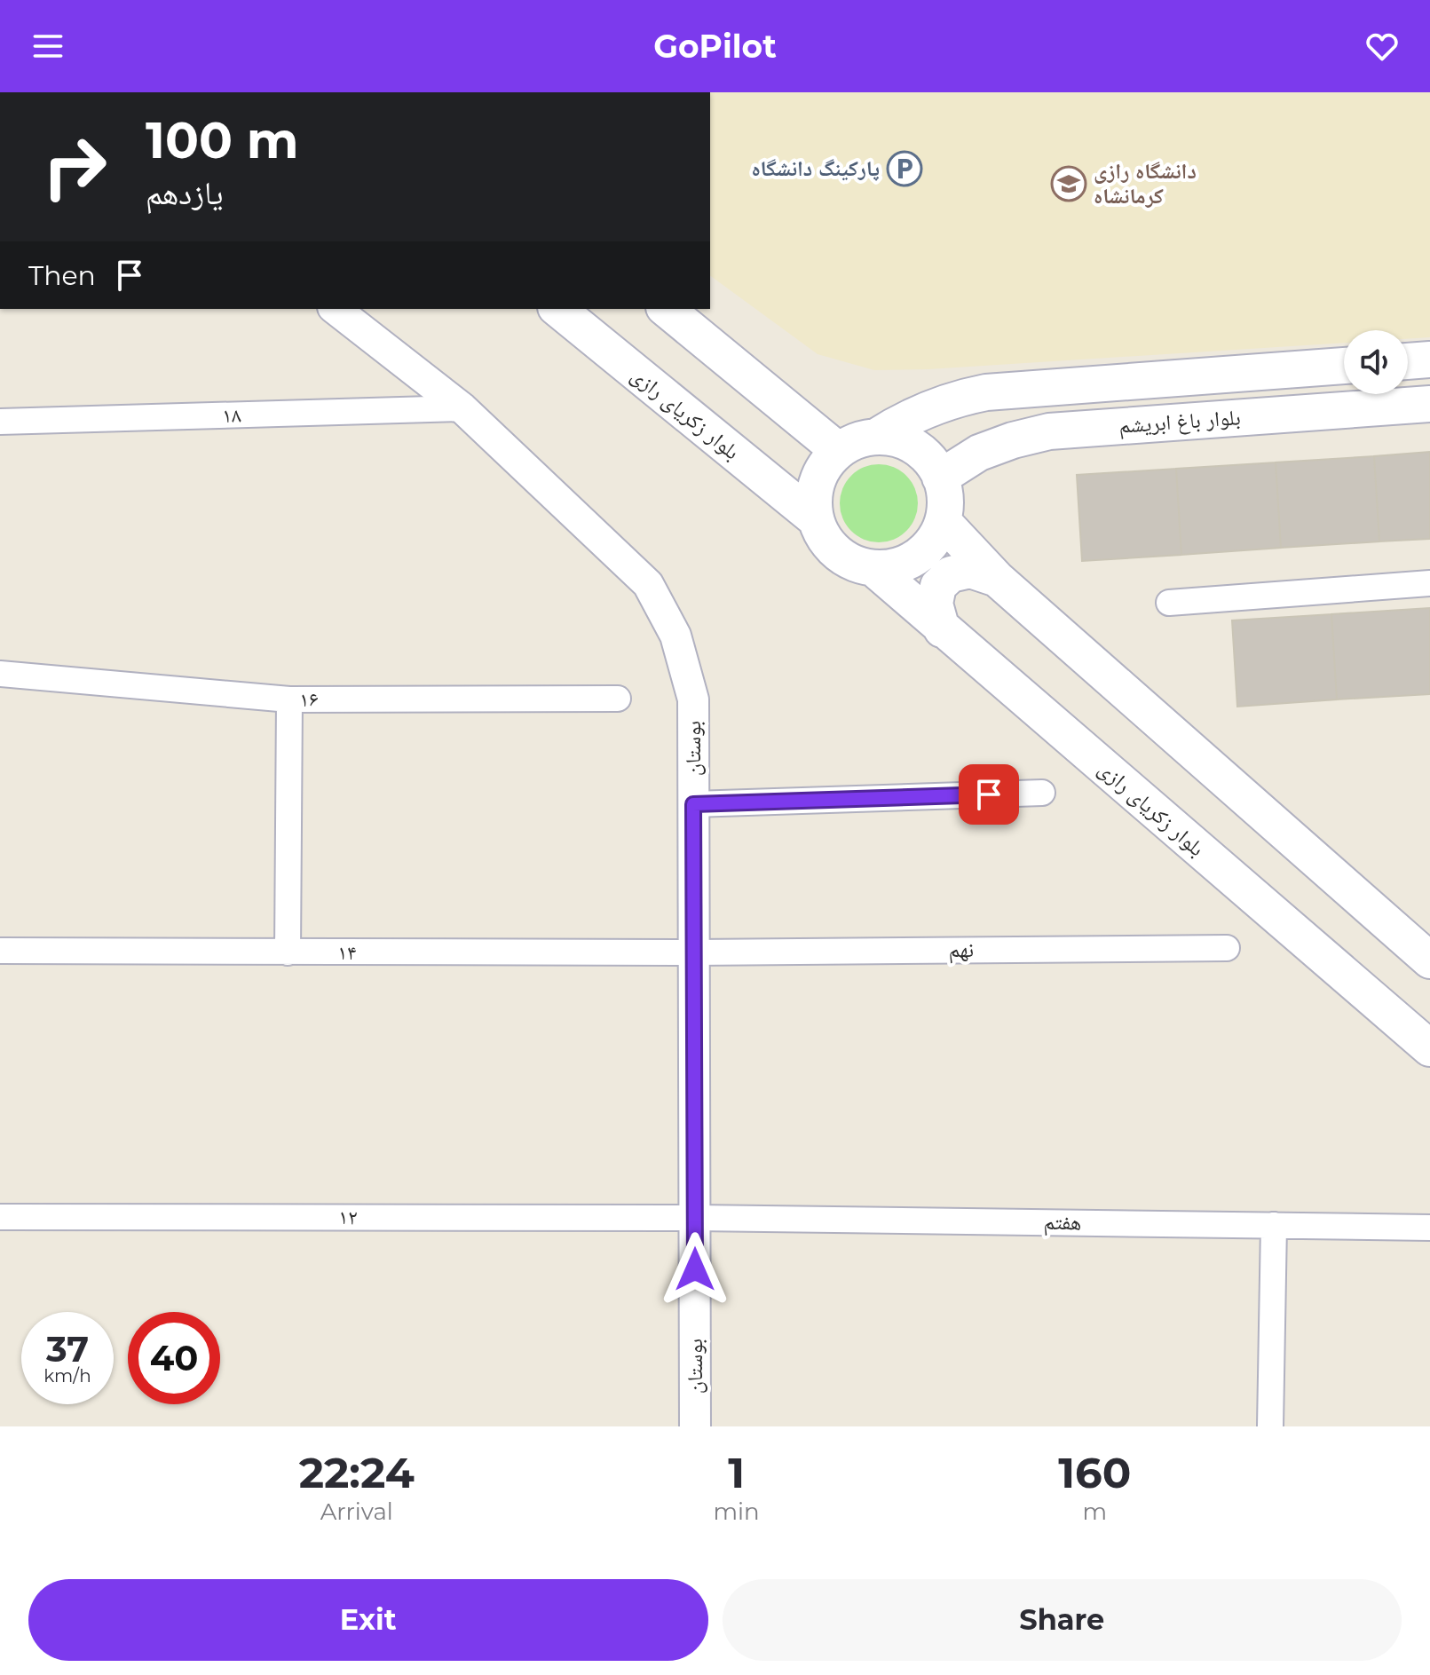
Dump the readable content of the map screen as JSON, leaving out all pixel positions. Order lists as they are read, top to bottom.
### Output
{
  "streets": {
    "main road": ["بلوار زکریای رازی", "بلوار باغ ابریشم"],
    "street": [
      "۱۸",
      "۱۶",
      "بوستان",
      "نهم",
      "۱۴",
      "۱۲",
      "هفتم"
    ]
  },
  "crossings": [
    ["بلوار زکریای رازی", "بلوار باغ ابریشم"],
    ["۱۸", "بوستان"],
    ["بوستان", "نهم"],
    ["بوستان", "۱۴"],
    ["بوستان", "۱۲"],
    ["بوستان", "هفتم"],
    ["نهم", "۱۴"],
    ["۱۲", "هفتم"]
  ],
  "places": {
    "parking": ["پارکینگ دانشگاه"],
    "school or university": ["دانشگاه رازی کرمانشاه"]
  },
  "page": {
    "header": "GoPilot",
    "turn": ["100 m", "یازدهم"],
    "then": "Then",
    "speed": "37 km/h",
    "limit": "40",
    "eta": [
      "22:24",
      "Arrival",
      "1",
      "min",
      "160",
      "m"
    ],
    "buttons": ["Exit", "Share"]
  }
}
